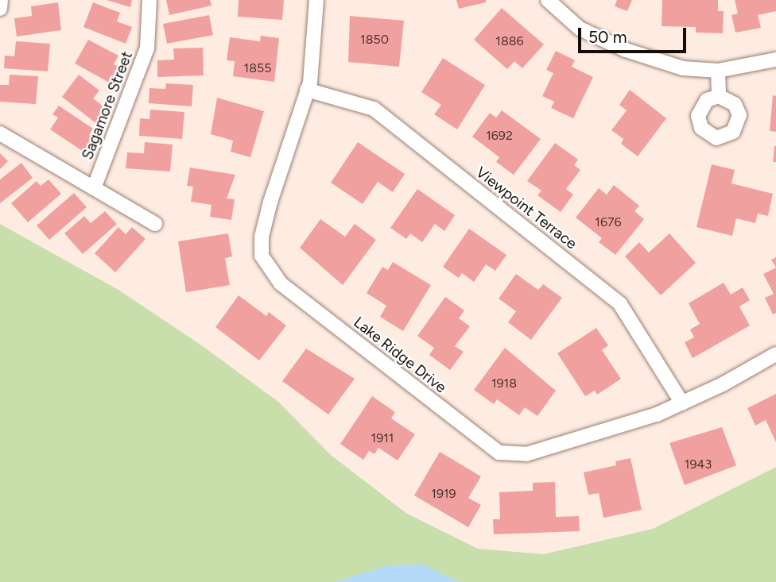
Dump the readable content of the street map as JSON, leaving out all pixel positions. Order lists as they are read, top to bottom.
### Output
{
  "streets": {
    "street": ["Sagamore Street", "Viewpoint Terrace", "Lake Ridge Drive"]
  },
  "crossings": [
    ["Viewpoint Terrace", "Lake Ridge Drive"]
  ],
  "house_numbers": [
    "1850",
    "1886",
    "1855",
    "1692",
    "1676",
    "1918",
    "1911",
    "1943",
    "1919"
  ],
  "scale_bar": "50 m"
}
